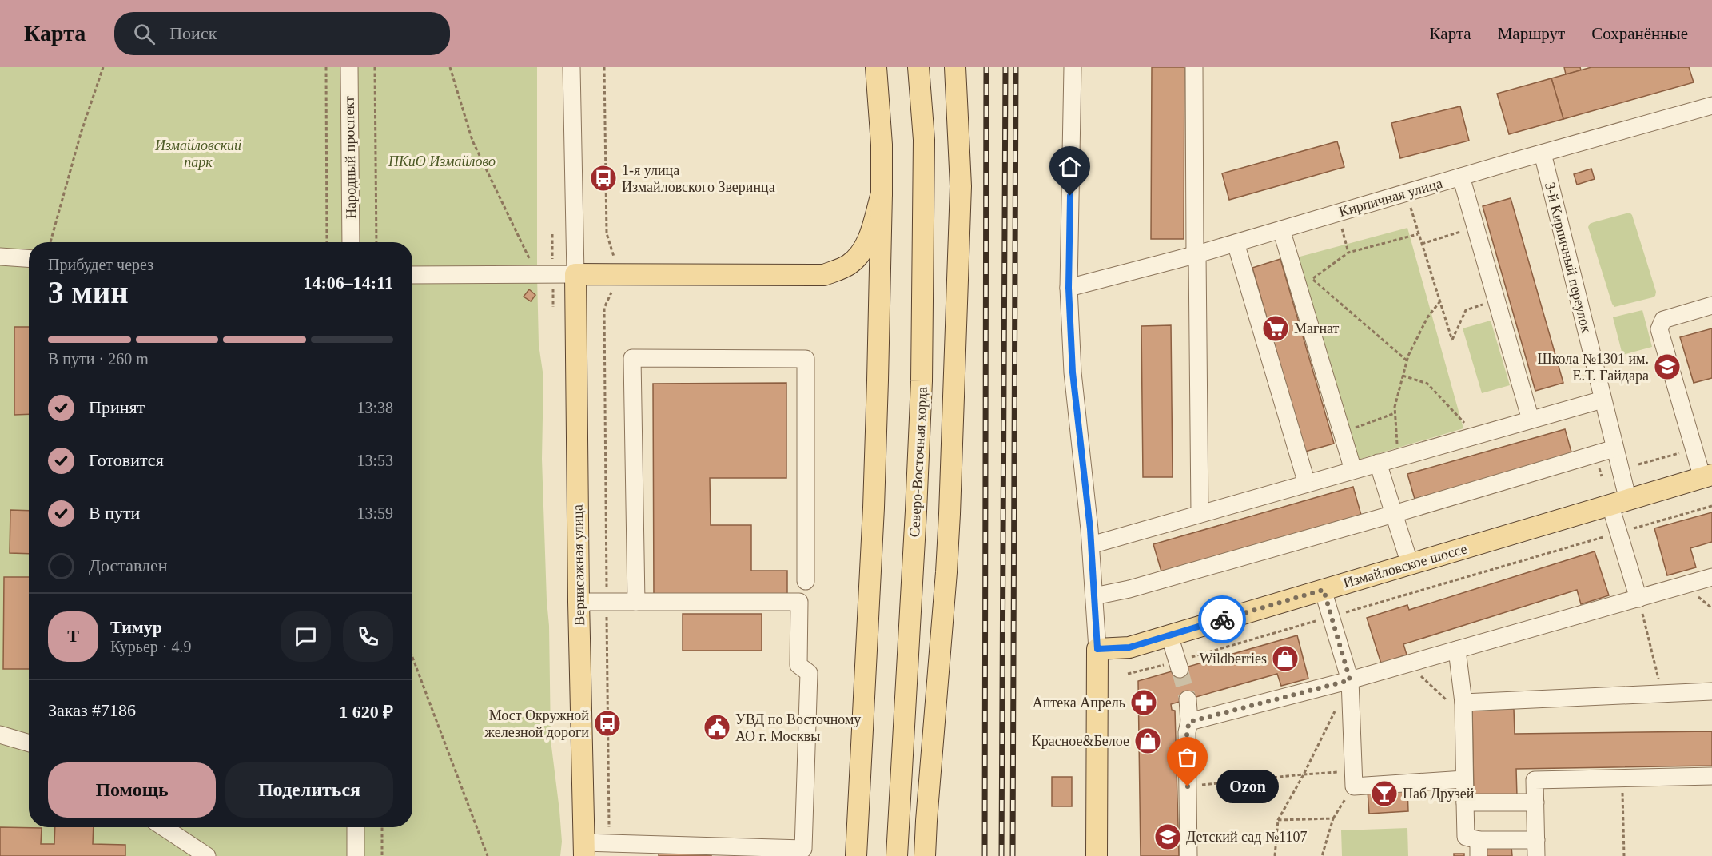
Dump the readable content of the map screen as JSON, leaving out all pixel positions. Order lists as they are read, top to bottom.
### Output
{
  "streets": {
    "main road": ["Северо-Восточная хорда", "Вернисажная улица", "Измайловское шоссе"],
    "street": ["Народный проспект", "Кирпичная улица", "3-й Кирпичный переулок"]
  },
  "crossings": [
    ["Кирпичная улица", "3-й Кирпичный переулок"],
    ["3-й Кирпичный переулок", "Измайловское шоссе"]
  ],
  "parks": ["Измайловский парк", "ПКиО Измайлово"],
  "places": {
    "bus stop": ["1-я улица Измайловского Зверинца", "Мост Окружной железной дороги"],
    "supermarket": ["Магнат"],
    "school or university": ["Школа №1301 им. Е.Т. Гайдара", "Детский сад №1107"],
    "shop": ["Wildberries", "Красное&Белое"],
    "pharmacy": ["Аптека Апрель"],
    "public building": ["УВД по Восточному АО г. Москвы"],
    "other": ["Ozon"],
    "bar": ["Паб Друзей"]
  },
  "page": {
    "header": "Карта",
    "search": "Поиск",
    "nav": ["Карта", "Маршрут", "Сохранённые"],
    "heading": ["3 мин", "Прибудет через", "14:06–14:11"],
    "panel": [
      "Тимур",
      "Курьер · 4.9",
      "Заказ #7186",
      "1 620 ₽"
    ],
    "bar": "В пути · 260 m",
    "list": [
      ["Принят", "13:38"],
      ["Готовится", "13:53"],
      ["В пути", "13:59"],
      "Доставлен"
    ],
    "round": "Т",
    "buttons": ["Помощь", "Поделиться"],
    "bubble": "Ozon"
  }
}
